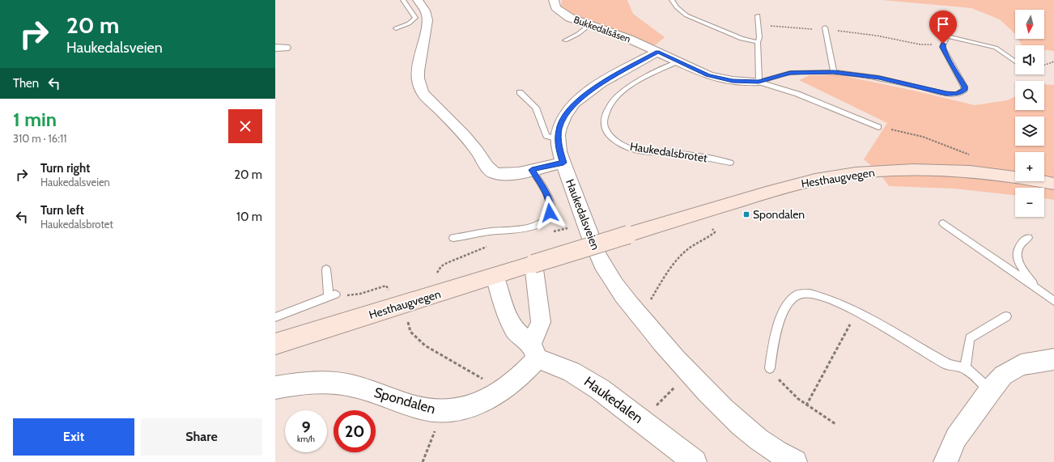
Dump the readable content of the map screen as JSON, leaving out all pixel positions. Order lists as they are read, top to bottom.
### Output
{
  "streets": {
    "main road": ["Hesthaugvegen"],
    "street": [
      "Bukkedalsåsen",
      "Haukedalsveien",
      "Haukedalen",
      "Spondalen"
    ],
    "lane": ["Haukedalsbrotet"]
  },
  "crossings": [
    ["Hesthaugvegen", "Haukedalen"],
    ["Haukedalen", "Spondalen"]
  ],
  "places": {
    "transit": ["Spondalen"]
  },
  "north": "bottom",
  "page": {
    "turn": ["20 m", "Haukedalsveien"],
    "map_buttons": ["+", "−"],
    "then": "Then",
    "heading": ["1 min", "310 m · 16:11"],
    "list": [
      {
        "name": "Turn right",
        "note": "Haukedalsveien",
        "value": "20 m"
      },
      {
        "name": "Turn left",
        "note": "Haukedalsbrotet",
        "value": "10 m"
      }
    ],
    "speed": "9 km/h",
    "limit": "20",
    "buttons": ["Exit", "Share"]
  }
}
